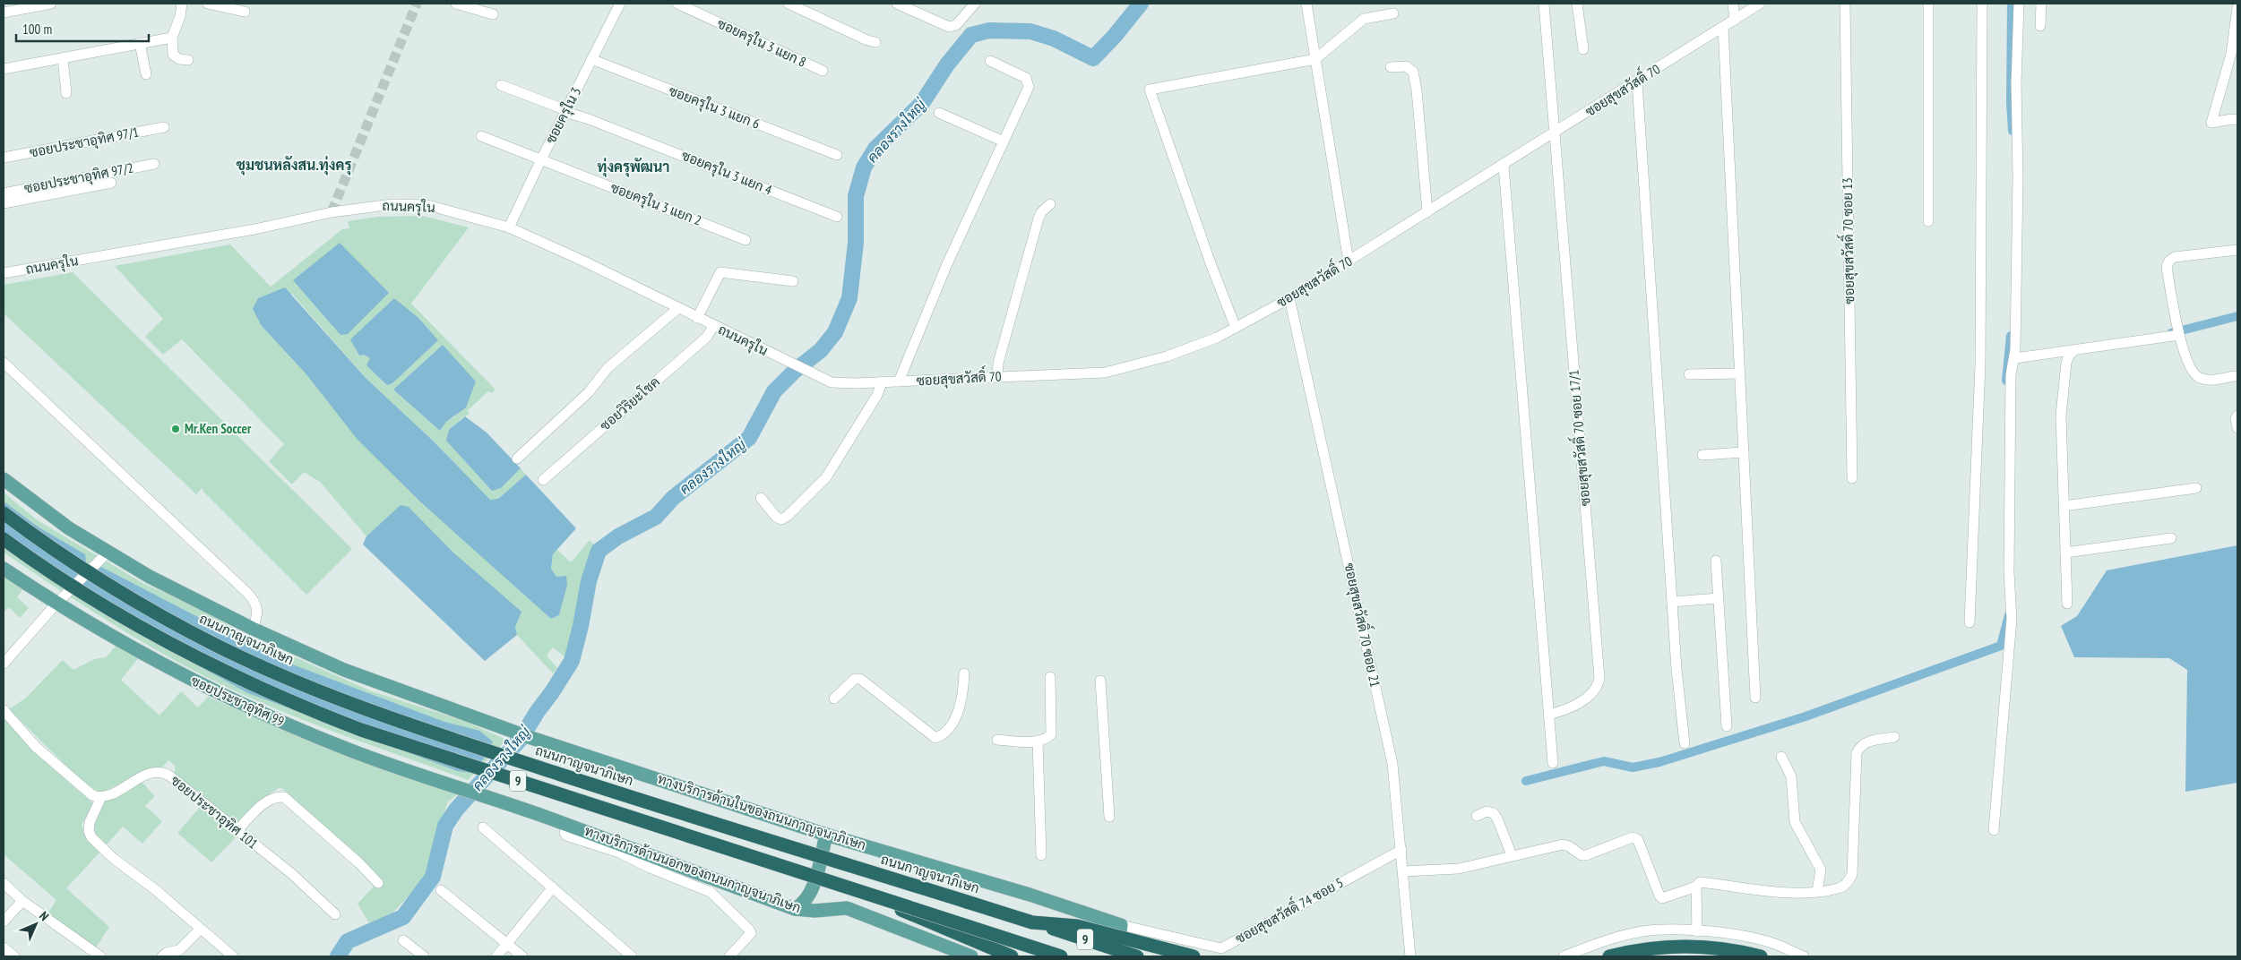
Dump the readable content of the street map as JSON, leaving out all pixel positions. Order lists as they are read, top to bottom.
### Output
{
  "streets": {
    "highway": ["ถนนกาญจนาภิเษก", "9"],
    "main road": ["ซอยประชาอุทิศ 99", "ทางบริการด้านในของถนนกาญจนาภิเษก", "ทางบริการด้านนอกของถนนกาญจนาภิเษก"],
    "street": [
      "ซอยครุใน 3 แยก 8",
      "ซอยสุขสวัสดิ์ 70",
      "ซอยครุใน 3 แยก 6",
      "ซอยครุใน 3",
      "ซอยประชาอุทิศ 97/1",
      "ซอยครุใน 3 แยก 4",
      "ซอยประชาอุทิศ 97/2",
      "ซอยครุใน 3 แยก 2",
      "ถนนครุใน",
      "ซอยสุขสวัสดิ์ 70 ซอย 13",
      "ซอยวิริยะโชค",
      "ซอยสุขสวัสดิ์ 70 ซอย 17/1",
      "ซอยสุขสวัสดิ์ 70 ซอย 21",
      "ซอยประชาอุทิศ 101",
      "ซอยสุขสวัสดิ์ 74 ซอย 5"
    ]
  },
  "crossings": [
    ["ซอยสุขสวัสดิ์ 70", "ถนนครุใน"],
    ["ซอยสุขสวัสดิ์ 70", "ซอยสุขสวัสดิ์ 70 ซอย 17/1"],
    ["ซอยสุขสวัสดิ์ 70", "ซอยสุขสวัสดิ์ 70 ซอย 21"],
    ["ซอยครุใน 3 แยก 6", "ซอยครุใน 3"],
    ["ซอยครุใน 3", "ซอยครุใน 3 แยก 4"],
    ["ซอยครุใน 3", "ซอยครุใน 3 แยก 2"],
    ["ซอยครุใน 3", "ถนนครุใน"],
    ["ถนนครุใน", "ซอยวิริยะโชค"],
    ["ซอยสุขสวัสดิ์ 70 ซอย 21", "ซอยสุขสวัสดิ์ 74 ซอย 5"],
    ["ซอยประชาอุทิศ 99", "ทางบริการด้านนอกของถนนกาญจนาภิเษก"],
    ["ทางบริการด้านในของถนนกาญจนาภิเษก", "ซอยสุขสวัสดิ์ 74 ซอย 5"]
  ],
  "districts": ["ชุมชนหลังสน.ทุ่งครุ", "ทุ่งครุพัฒนา"],
  "water": ["คลองรางใหญ่"],
  "places": ["Mr.Ken Soccer"],
  "scale_bar": "100 m",
  "north": "top right"
}
